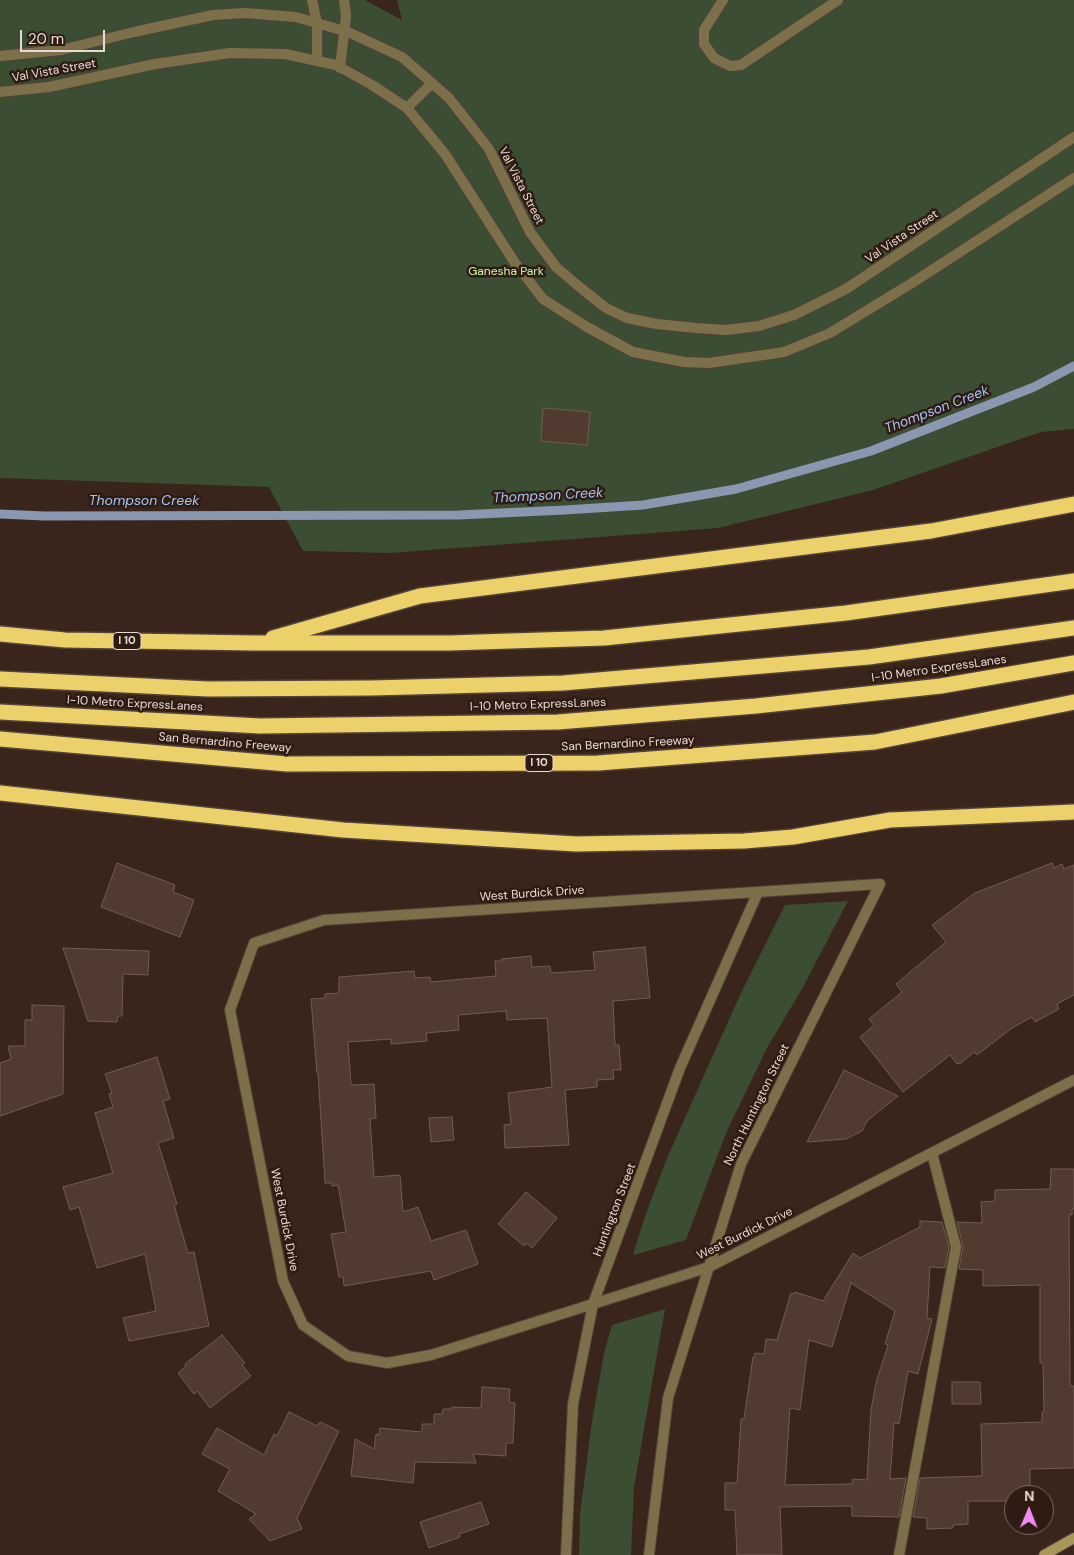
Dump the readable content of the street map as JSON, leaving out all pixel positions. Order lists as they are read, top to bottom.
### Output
{
  "streets": {
    "highway": ["I 10", "I-10 Metro ExpressLanes", "San Bernardino Freeway"],
    "street": [
      "Val Vista Street",
      "West Burdick Drive",
      "North Huntington Street",
      "Huntington Street"
    ]
  },
  "crossings": [
    ["West Burdick Drive", "North Huntington Street"],
    ["West Burdick Drive", "Huntington Street"]
  ],
  "water": ["Thompson Creek"],
  "parks": ["Ganesha Park"],
  "scale_bar": "20 m",
  "north": "top"
}
